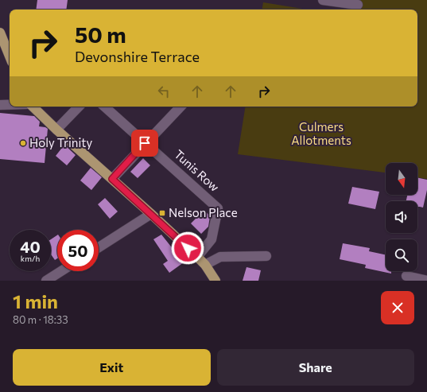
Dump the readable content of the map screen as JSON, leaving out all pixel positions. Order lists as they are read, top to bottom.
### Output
{
  "streets": {
    "street": ["Tunis Row"]
  },
  "parks": ["Culmers Allotments"],
  "places": {
    "other": ["Holy Trinity"],
    "transit": ["Nelson Place"]
  },
  "north": "bottom",
  "page": {
    "turn": ["50 m", "Devonshire Terrace"],
    "speed": "40 km/h",
    "limit": "50",
    "heading": ["1 min", "80 m · 18:33"],
    "buttons": ["Exit", "Share"]
  }
}
